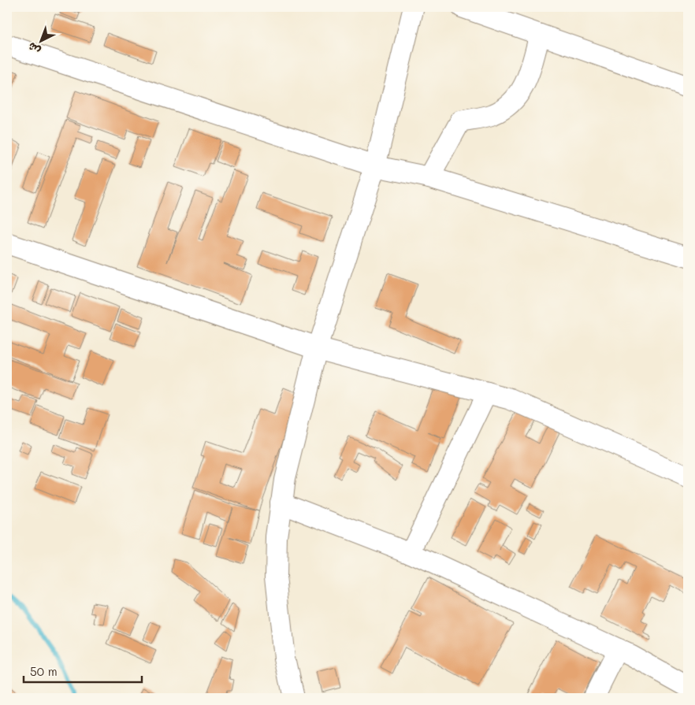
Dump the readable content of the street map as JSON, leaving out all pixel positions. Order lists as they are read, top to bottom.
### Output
{
  "scale_bar": "50 m",
  "north": "bottom left"
}
